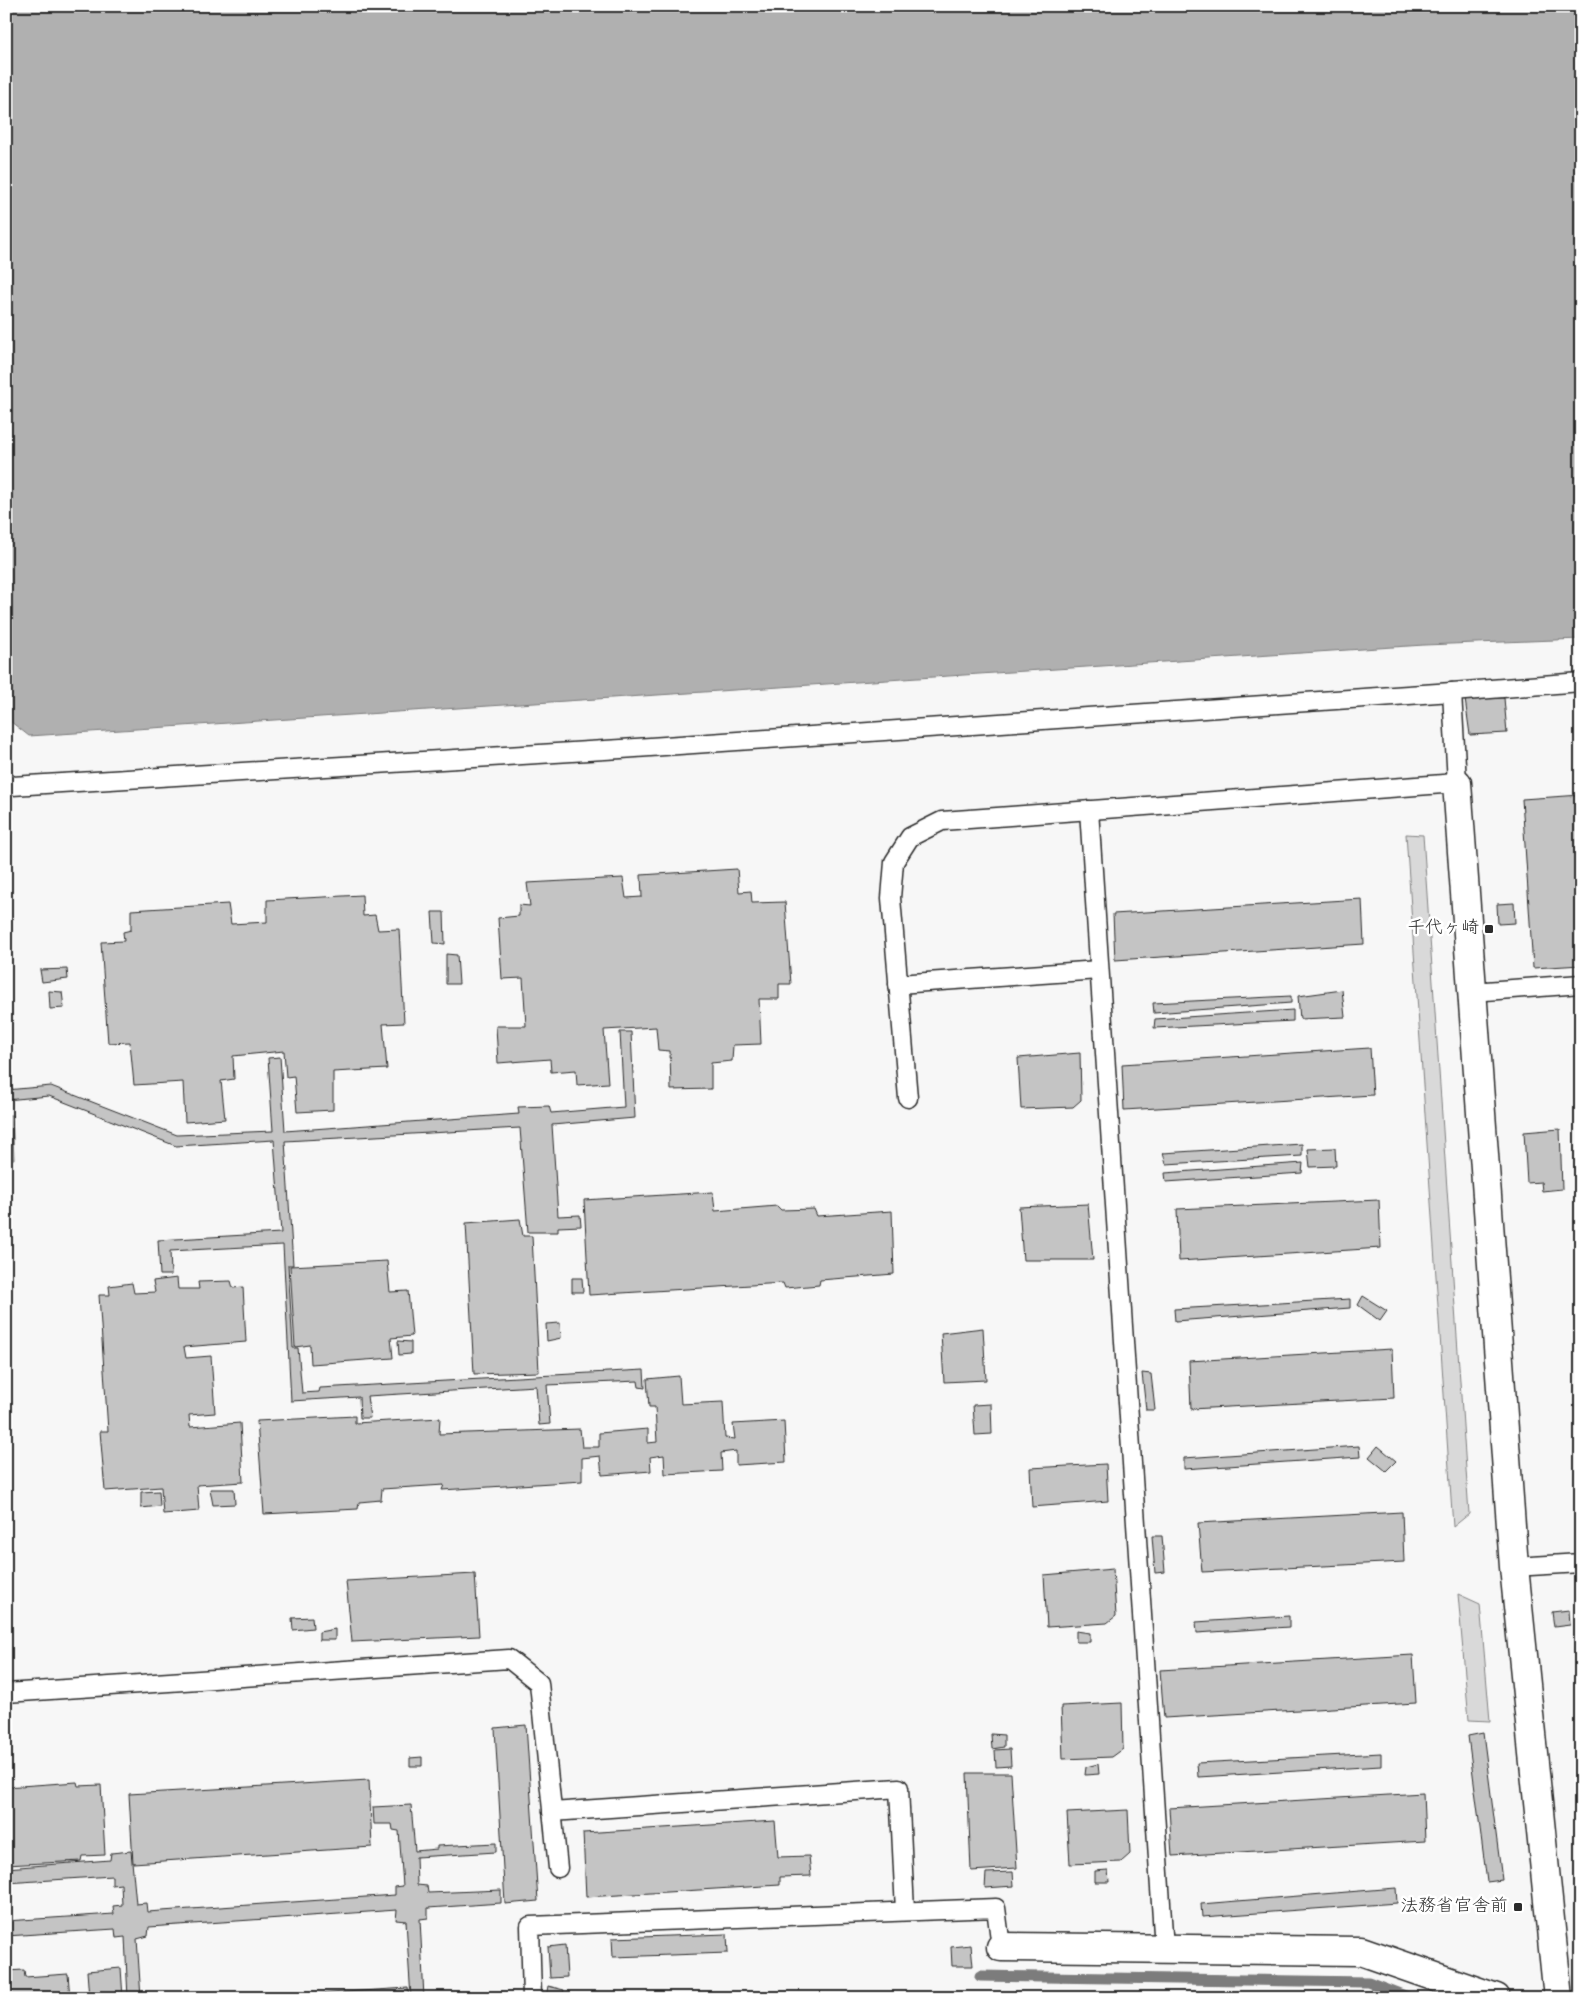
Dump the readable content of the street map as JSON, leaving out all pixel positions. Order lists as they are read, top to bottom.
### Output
{
  "places": {
    "transit": ["千代ヶ崎", "法務省官舎前"]
  }
}
